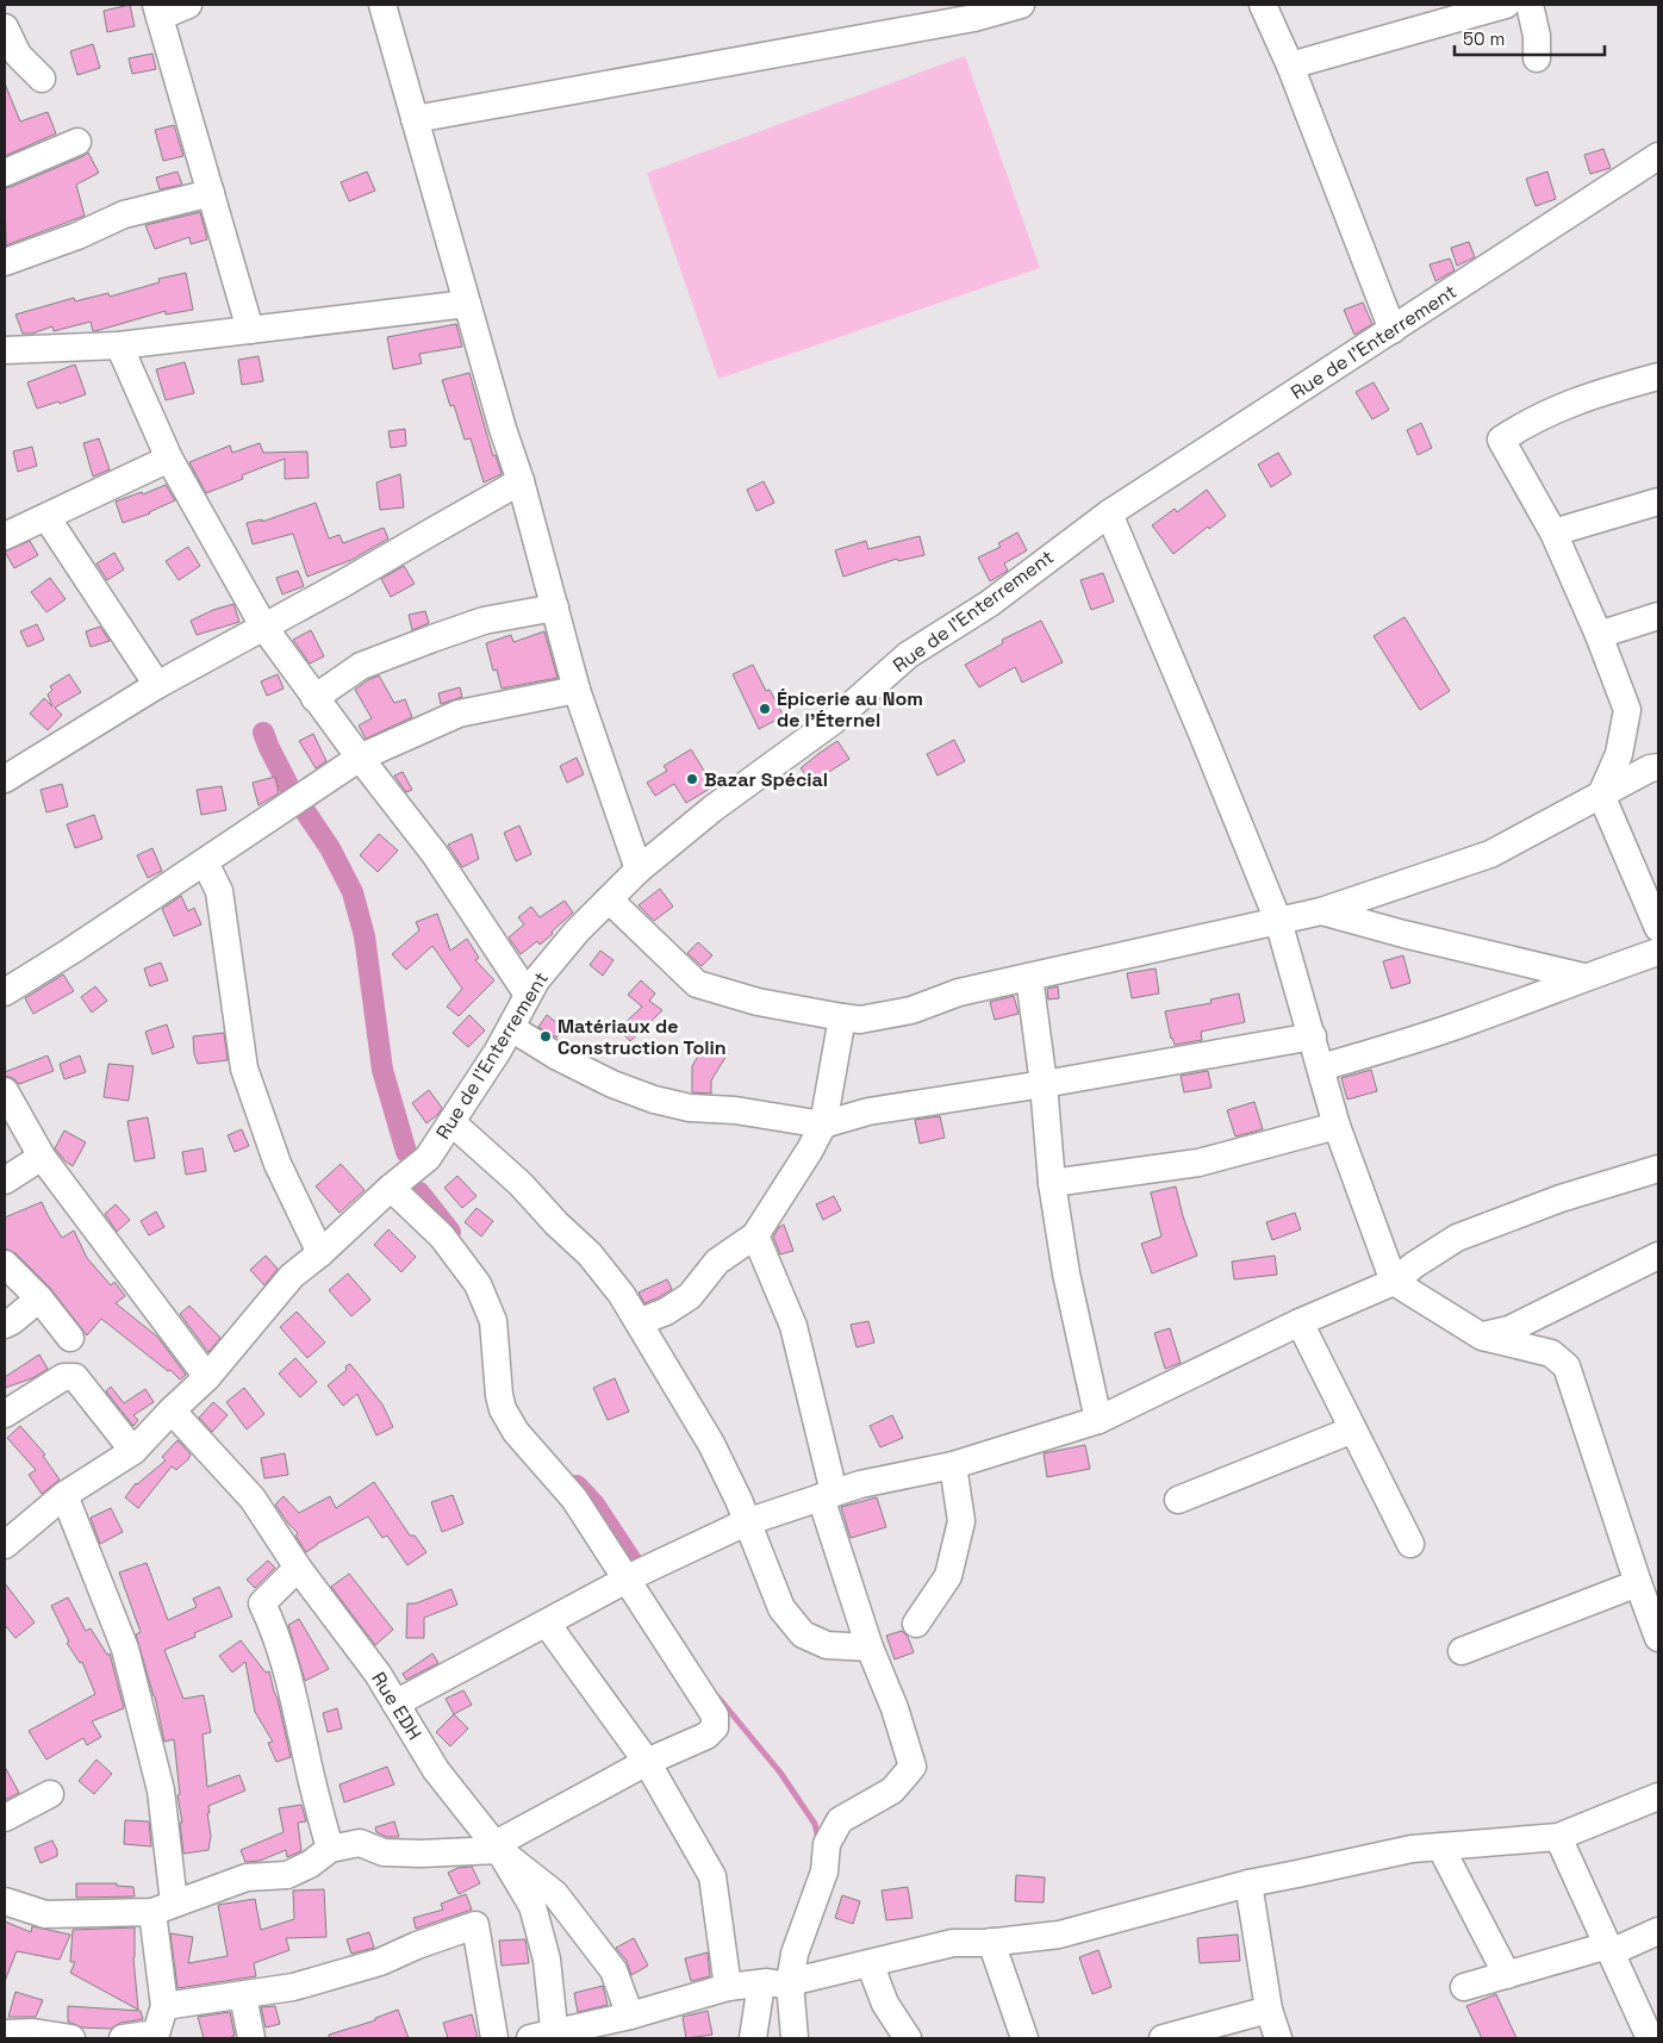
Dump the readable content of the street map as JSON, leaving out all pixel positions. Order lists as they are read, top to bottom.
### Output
{
  "streets": {
    "street": ["Rue de l'Enterrement", "Rue EDH"]
  },
  "crossings": [
    ["Rue de l'Enterrement", "Rue EDH"]
  ],
  "places": ["Épicerie au Nom de l'Éternel", "Bazar Spécial", "Matériaux de Construction Tolin"],
  "scale_bar": "50 m"
}
